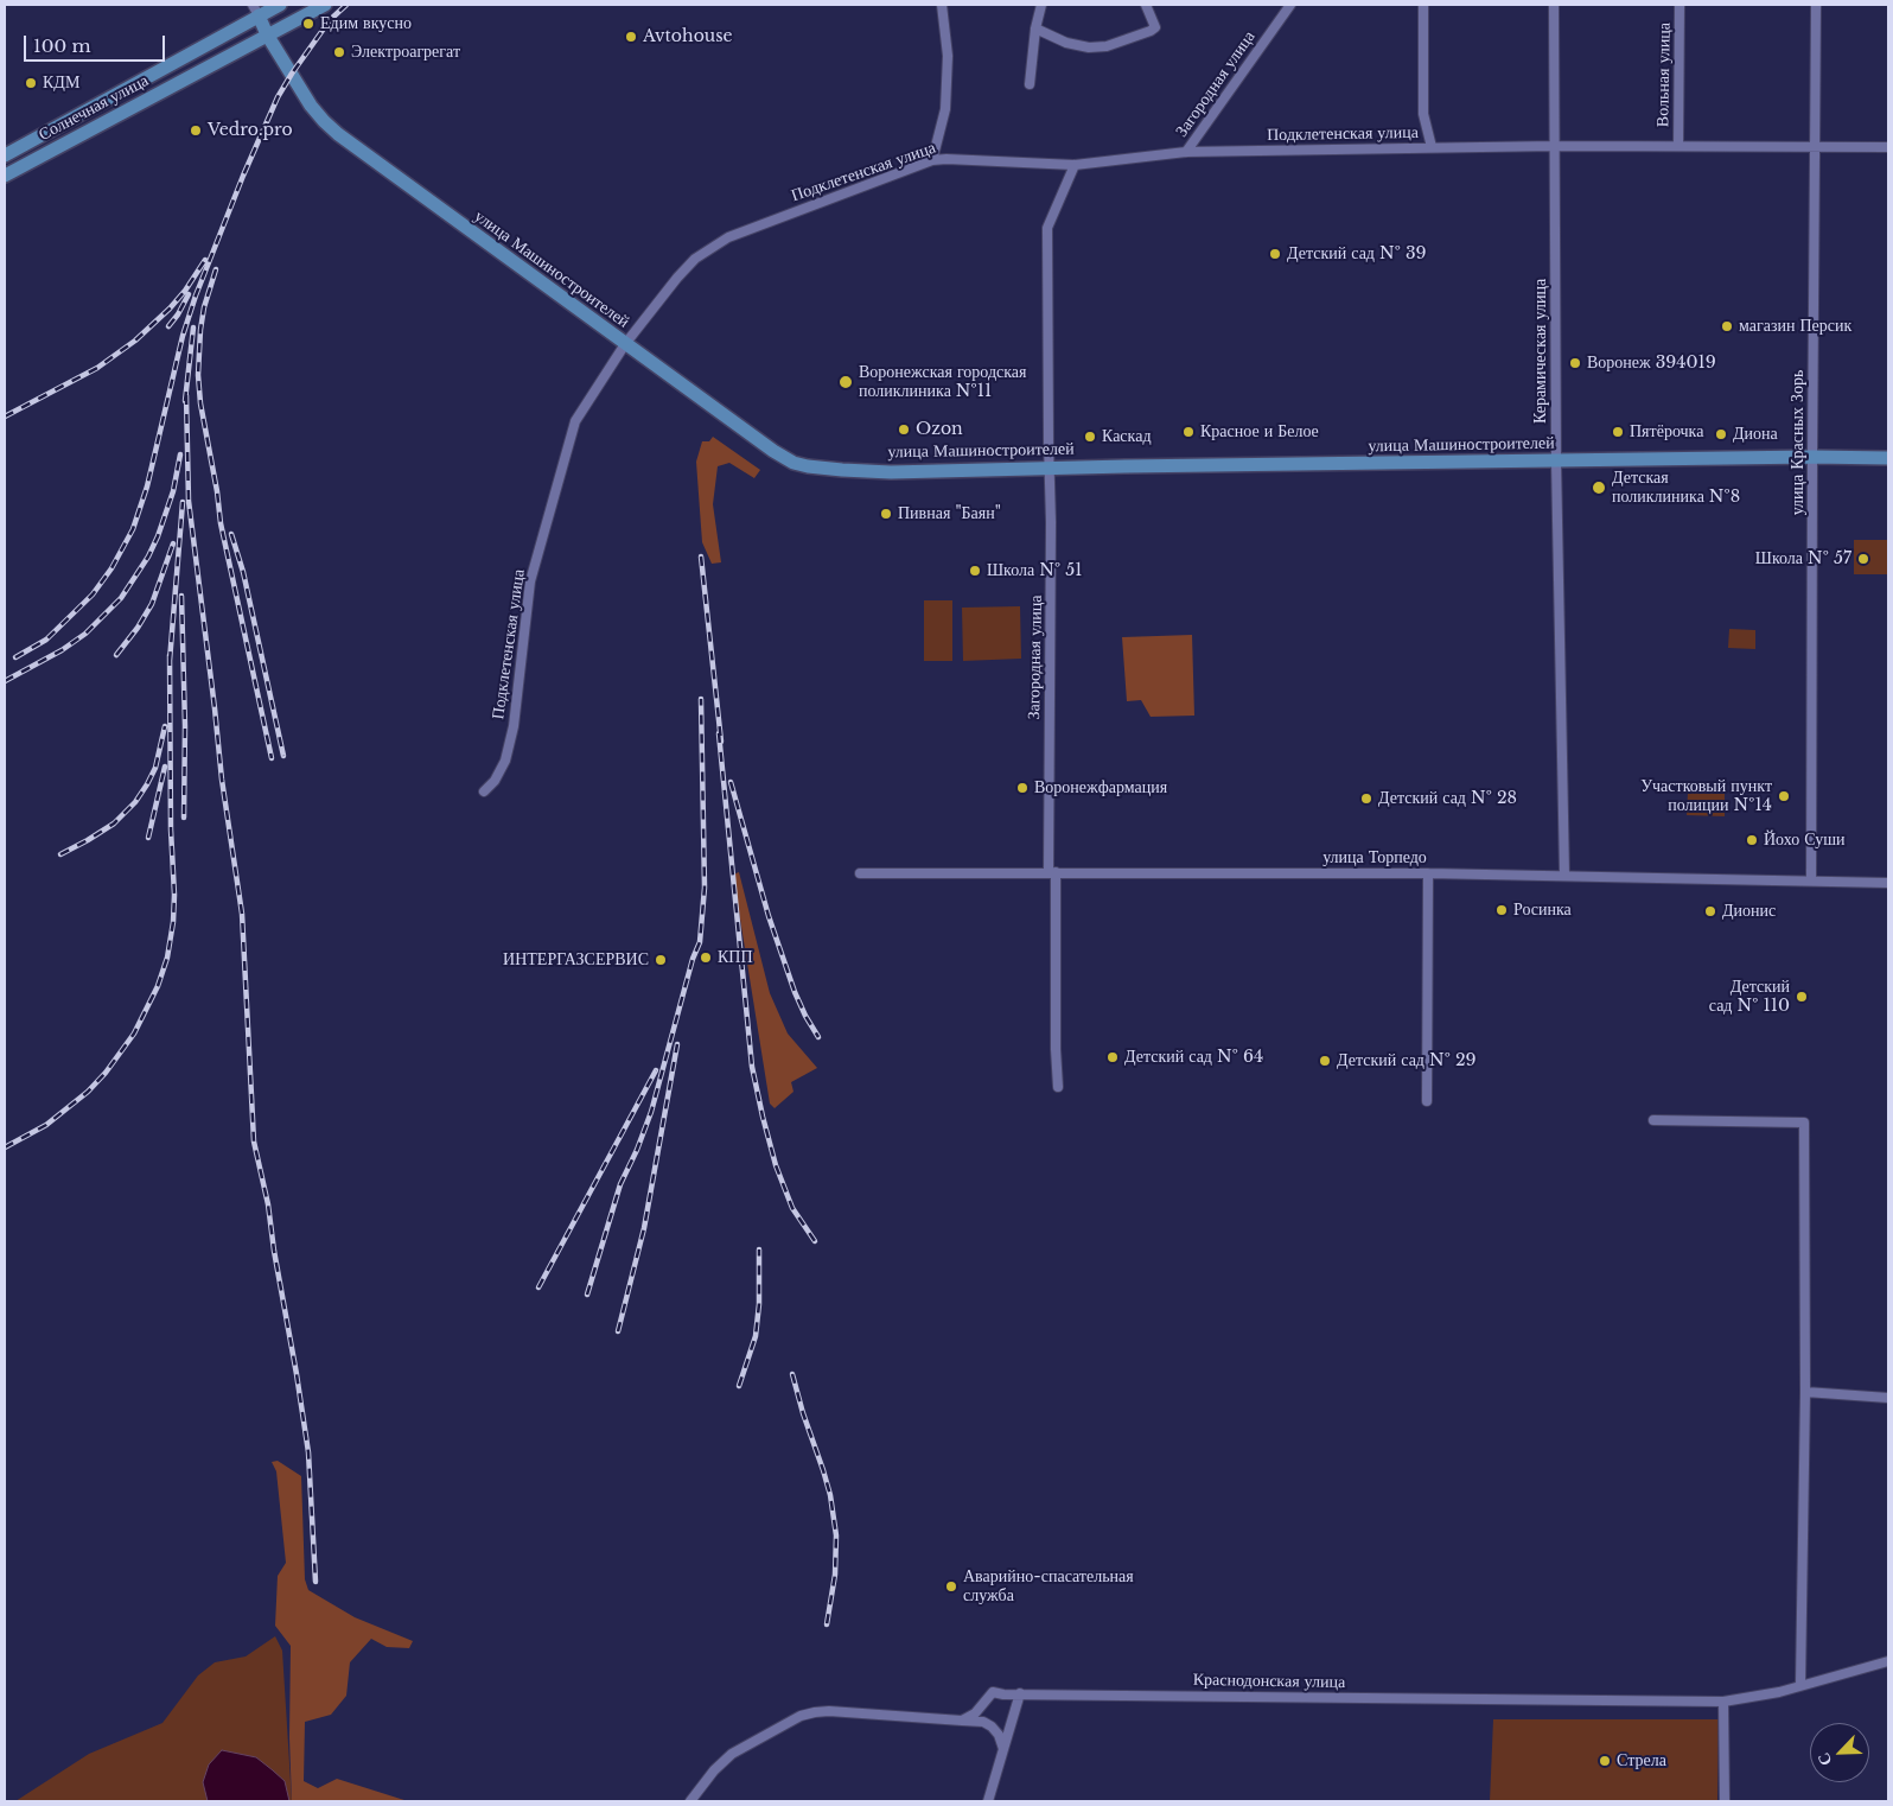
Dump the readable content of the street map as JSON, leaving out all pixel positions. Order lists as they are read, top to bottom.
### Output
{
  "streets": {
    "street": [
      "Вольная улица",
      "Загородная улица",
      "Солнечная улица",
      "Подклетенская улица",
      "улица Машиностроителей",
      "Керамическая улица",
      "улица Красных Зорь",
      "улица Торпедо",
      "Краснодонская улица"
    ]
  },
  "crossings": [
    ["Вольная улица", "Подклетенская улица"],
    ["Загородная улица", "Подклетенская улица"],
    ["Загородная улица", "улица Машиностроителей"],
    ["Загородная улица", "улица Торпедо"],
    ["Солнечная улица", "улица Машиностроителей"],
    ["Подклетенская улица", "улица Машиностроителей"],
    ["Подклетенская улица", "Керамическая улица"],
    ["Подклетенская улица", "улица Красных Зорь"],
    ["улица Машиностроителей", "Керамическая улица"],
    ["улица Машиностроителей", "улица Красных Зорь"],
    ["Керамическая улица", "улица Торпедо"],
    ["улица Красных Зорь", "улица Торпедо"]
  ],
  "places": [
    "Едим вкусно",
    "Avtohouse",
    "Электроагрегат",
    "КДМ",
    "Vedro.pro",
    "Детский сад № 39",
    "магазин Персик",
    "Воронеж 394019",
    "Воронежская городская поликлиника №11",
    "Ozon",
    "Красное и Белое",
    "Пятёрочка",
    "Диона",
    "Каскад",
    "Детская поликлиника №8",
    "Пивная \"Баян\"",
    "Школа № 57",
    "Школа № 51",
    "Воронежфармация",
    "Участковый пункт полиции №14",
    "Детский сад № 28",
    "Йохо Суши",
    "Росинка",
    "Дионис",
    "КПП",
    "ИНТЕРГАЗСЕРВИС",
    "Детский сад № 110",
    "Детский сад № 64",
    "Детский сад № 29",
    "Аварийно-спасательная служба",
    "Стрела"
  ],
  "scale_bar": "100 m",
  "north": "bottom left"
}
